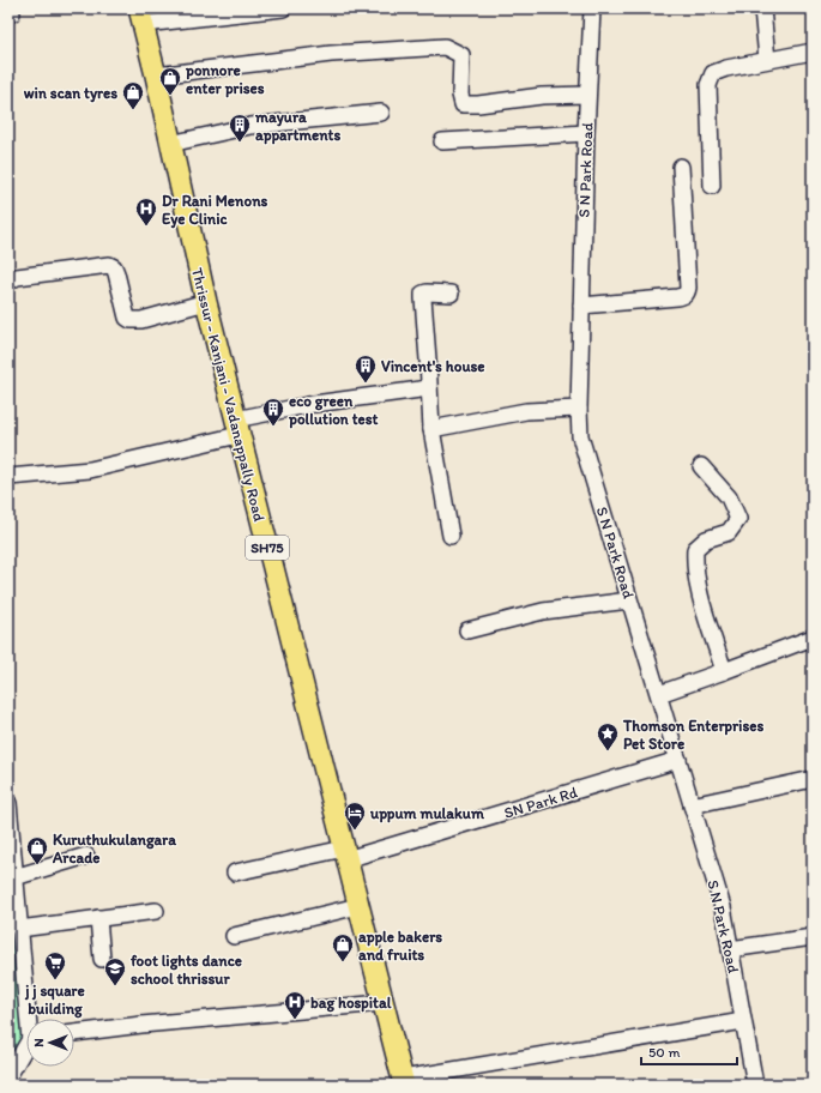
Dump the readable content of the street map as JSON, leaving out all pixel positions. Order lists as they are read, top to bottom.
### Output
{
  "streets": {
    "main road": ["Thrissur - Kanjani - Vadanappally Road", "SH75"],
    "street": ["S N Park Road", "SN Park Rd"]
  },
  "crossings": [
    ["S N Park Road", "SN Park Rd"],
    ["Thrissur - Kanjani - Vadanappally Road", "SN Park Rd"]
  ],
  "places": {
    "shop": [
      "ponnore enter prises",
      "win scan tyres",
      "Kuruthukulangara Arcade",
      "apple bakers and fruits"
    ],
    "building": ["mayura appartments", "Vincent's house", "eco green pollution test"],
    "hospital": ["Dr Rani Menons Eye Clinic", "bag hospital"],
    "place": ["Thomson Enterprises Pet Store"],
    "hotel": ["uppum mulakum"],
    "supermarket": ["j j square building"],
    "school or university": ["foot lights dance school thrissur"]
  },
  "scale_bar": "50 m",
  "north": "left"
}
